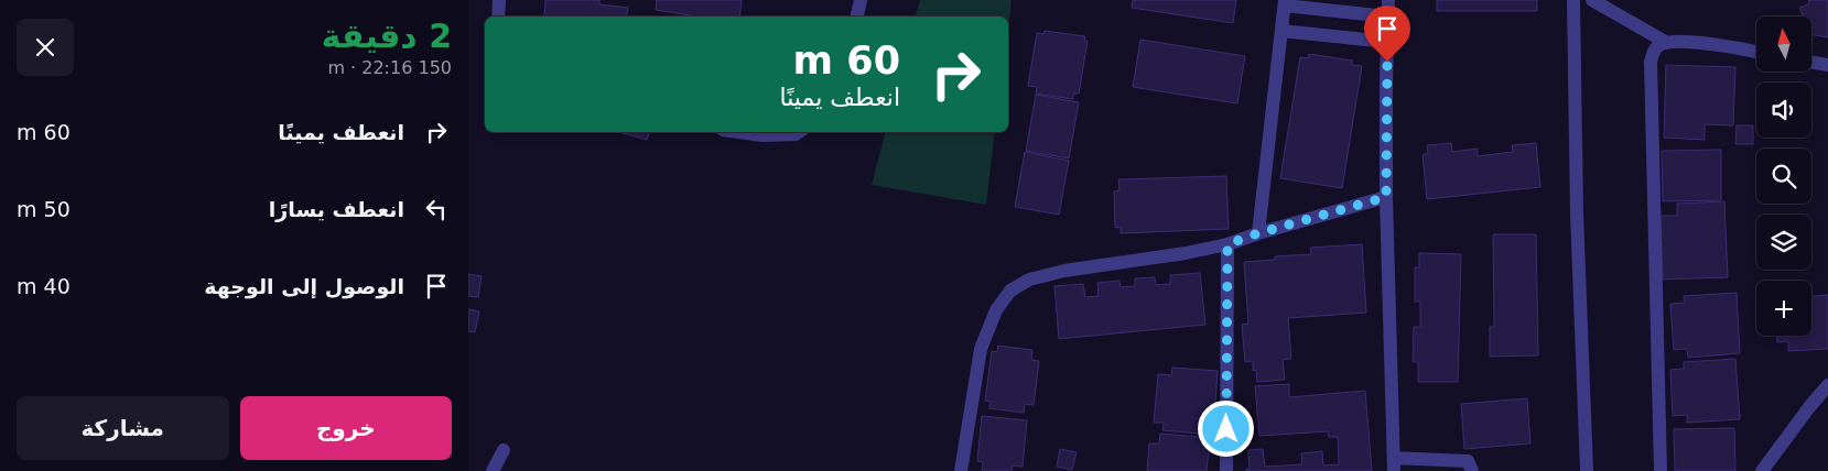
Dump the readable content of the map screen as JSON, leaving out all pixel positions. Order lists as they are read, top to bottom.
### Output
{
  "north": "top",
  "page": {
    "heading": ["2 دقيقة", "150 m · 22:16"],
    "map_buttons": "+",
    "turn": ["60 m", "انعطف يمينًا"],
    "list": [
      {
        "name": "انعطف يمينًا",
        "value": "60 m"
      },
      {
        "name": "انعطف يسارًا",
        "value": "50 m"
      },
      {
        "name": "الوصول إلى الوجهة",
        "value": "40 m"
      }
    ],
    "buttons": ["خروج", "مشاركة"]
  }
}
